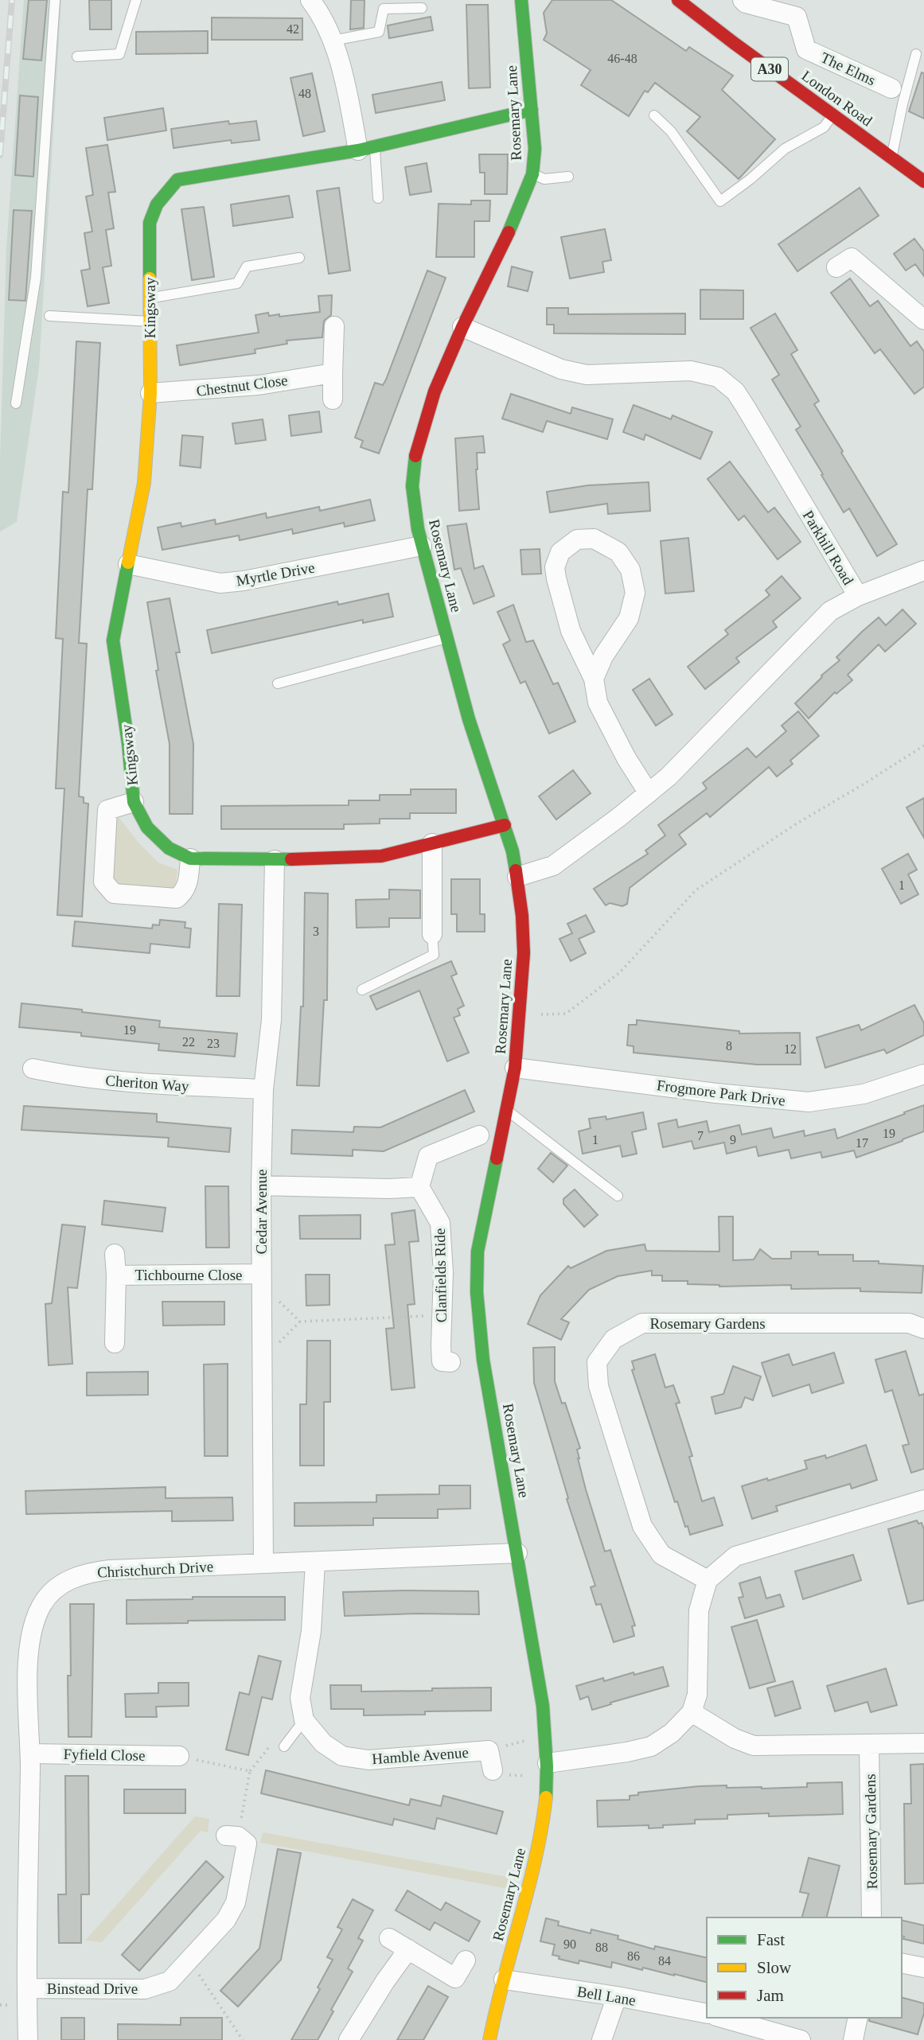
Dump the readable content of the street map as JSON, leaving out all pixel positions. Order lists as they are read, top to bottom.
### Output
{
  "streets": {
    "street": [
      "The Elms",
      "A30",
      "London Road",
      "Rosemary Lane",
      "Kingsway",
      "Chestnut Close",
      "Parkhill Road",
      "Myrtle Drive",
      "Cheriton Way",
      "Frogmore Park Drive",
      "Cedar Avenue",
      "Tichbourne Close",
      "Clanfields Ride",
      "Rosemary Gardens",
      "Christchurch Drive",
      "Fyfield Close",
      "Hamble Avenue",
      "Binstead Drive",
      "Bell Lane"
    ]
  },
  "crossings": [
    ["Rosemary Lane", "Kingsway"],
    ["Rosemary Lane", "Parkhill Road"],
    ["Rosemary Lane", "Myrtle Drive"],
    ["Rosemary Lane", "Frogmore Park Drive"],
    ["Rosemary Lane", "Christchurch Drive"],
    ["Rosemary Lane", "Bell Lane"],
    ["Kingsway", "Chestnut Close"],
    ["Kingsway", "Myrtle Drive"],
    ["Kingsway", "Cedar Avenue"],
    ["Cheriton Way", "Cedar Avenue"],
    ["Cedar Avenue", "Tichbourne Close"],
    ["Cedar Avenue", "Christchurch Drive"],
    ["Christchurch Drive", "Fyfield Close"],
    ["Christchurch Drive", "Binstead Drive"]
  ],
  "house_numbers": [
    "42",
    "46-48",
    "48",
    "1",
    "3",
    "19",
    "22",
    "23",
    "8",
    "12",
    "19",
    "7",
    "1",
    "9",
    "17",
    "90",
    "88",
    "86",
    "84"
  ],
  "legend": ["Fast", "Slow", "Jam"]
}
